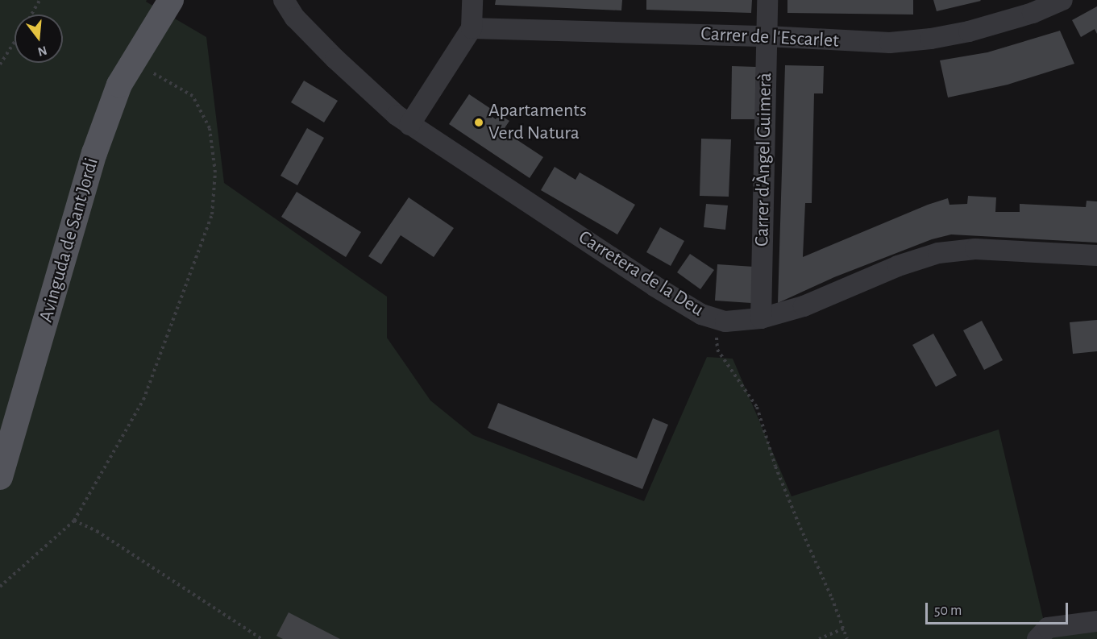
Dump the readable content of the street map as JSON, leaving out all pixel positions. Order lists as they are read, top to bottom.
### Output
{
  "streets": {
    "main road": ["Avinguda de Sant Jordi"],
    "street": ["Carrer de l'Escarlet", "Carrer d'Àngel Guimerà", "Carretera de la Deu"]
  },
  "crossings": [
    ["Carrer de l'Escarlet", "Carrer d'Àngel Guimerà"],
    ["Carrer d'Àngel Guimerà", "Carretera de la Deu"]
  ],
  "places": ["Apartaments Verd Natura"],
  "scale_bar": "50 m",
  "north": "bottom"
}
